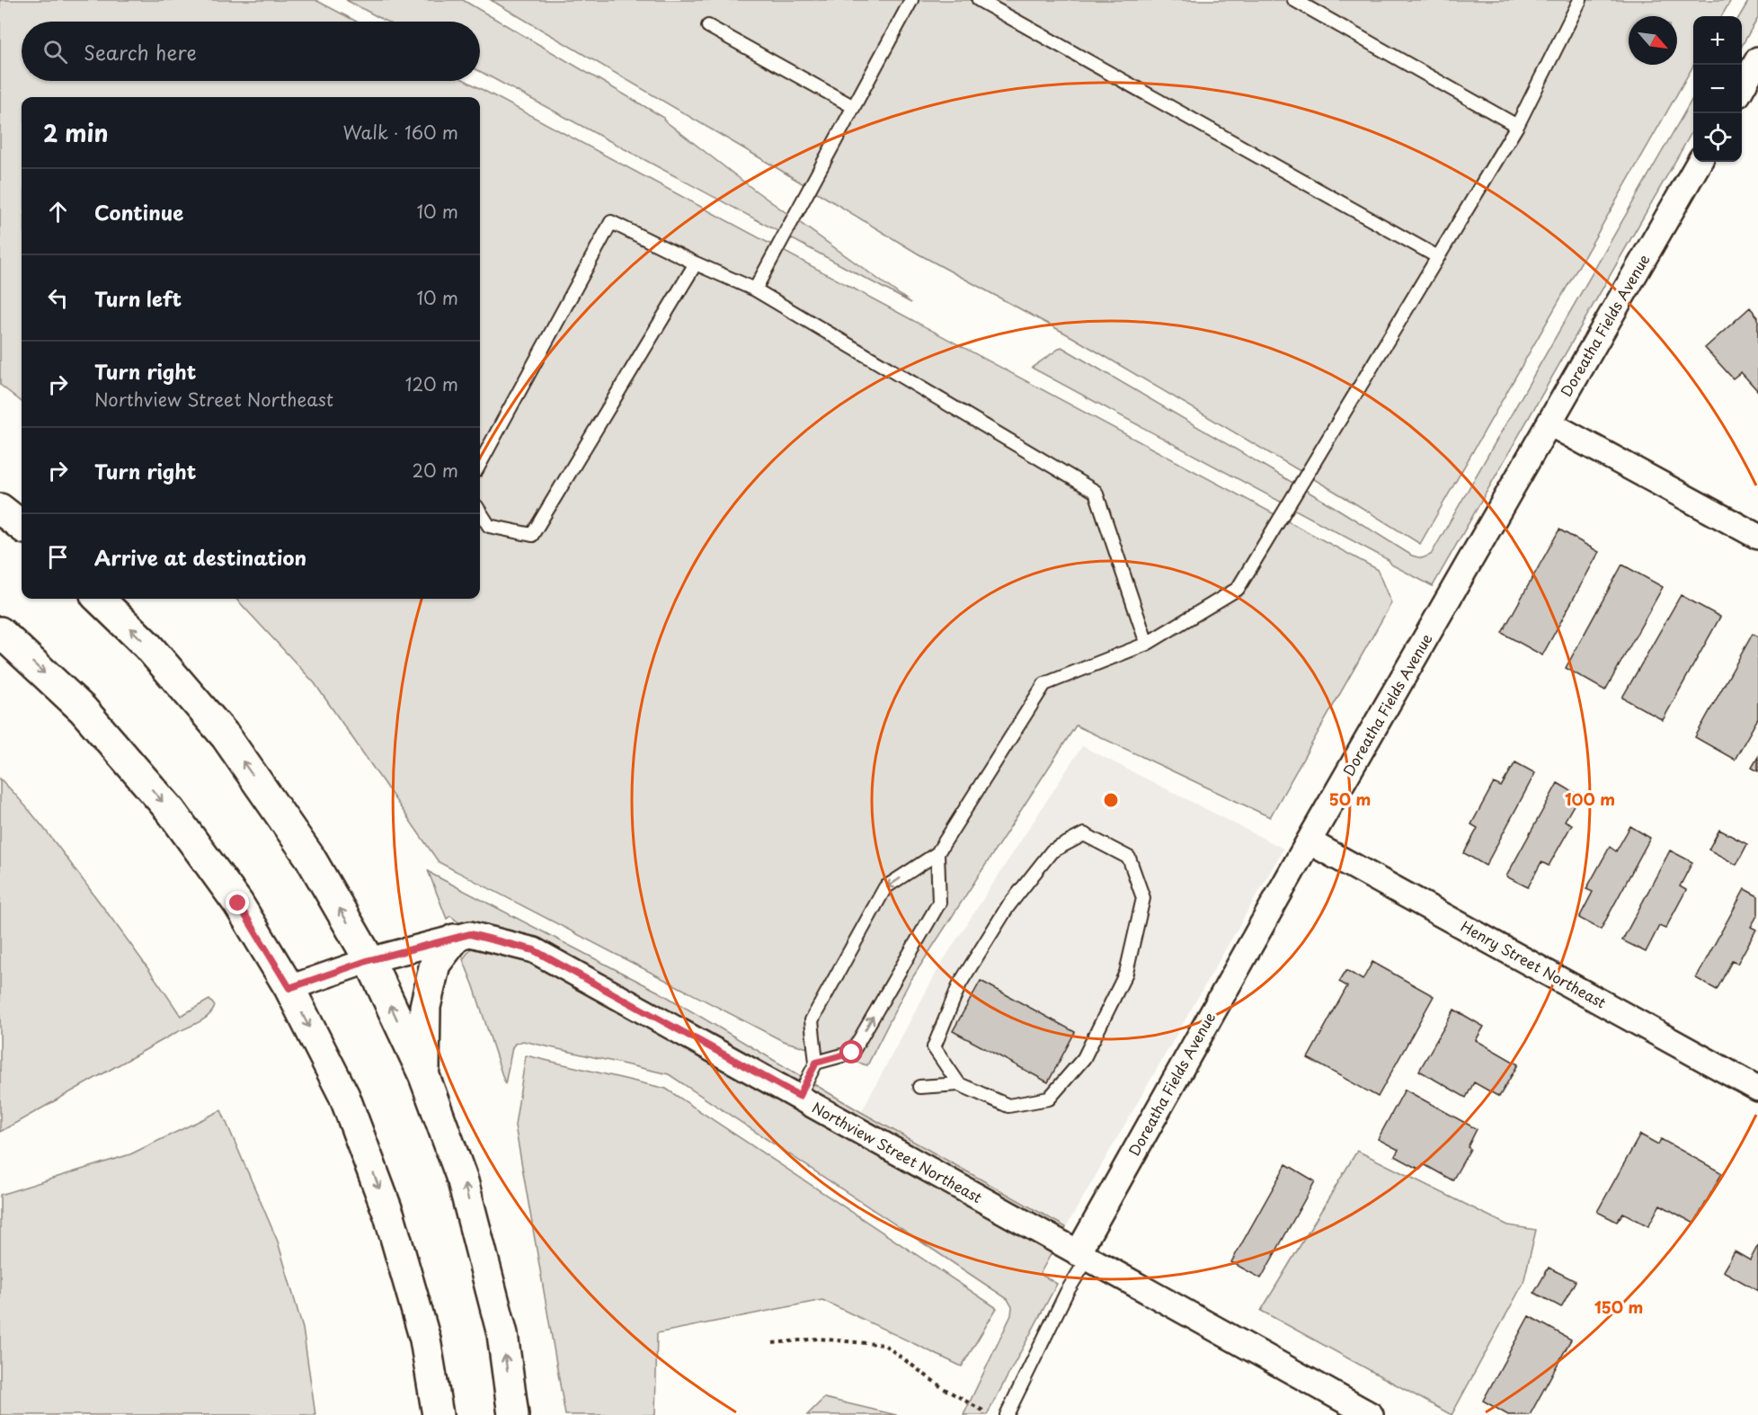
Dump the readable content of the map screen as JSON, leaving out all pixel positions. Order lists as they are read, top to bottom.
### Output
{
  "streets": {
    "street": ["Doreatha Fields Avenue", "Henry Street Northeast", "Northview Street Northeast"]
  },
  "crossings": [
    ["Doreatha Fields Avenue", "Henry Street Northeast"],
    ["Doreatha Fields Avenue", "Northview Street Northeast"]
  ],
  "north": "bottom right",
  "page": {
    "map_buttons": ["+", "−"],
    "search": "Search here",
    "heading": ["2 min", "Walk · 160 m"],
    "list": [
      ["Continue", "10 m"],
      ["Turn left", "10 m"],
      ["Turn right", "Northview Street Northeast", "120 m"],
      ["Turn right", "20 m"],
      "Arrive at destination"
    ]
  },
  "rings": ["50 m", "100 m", "150 m"]
}
